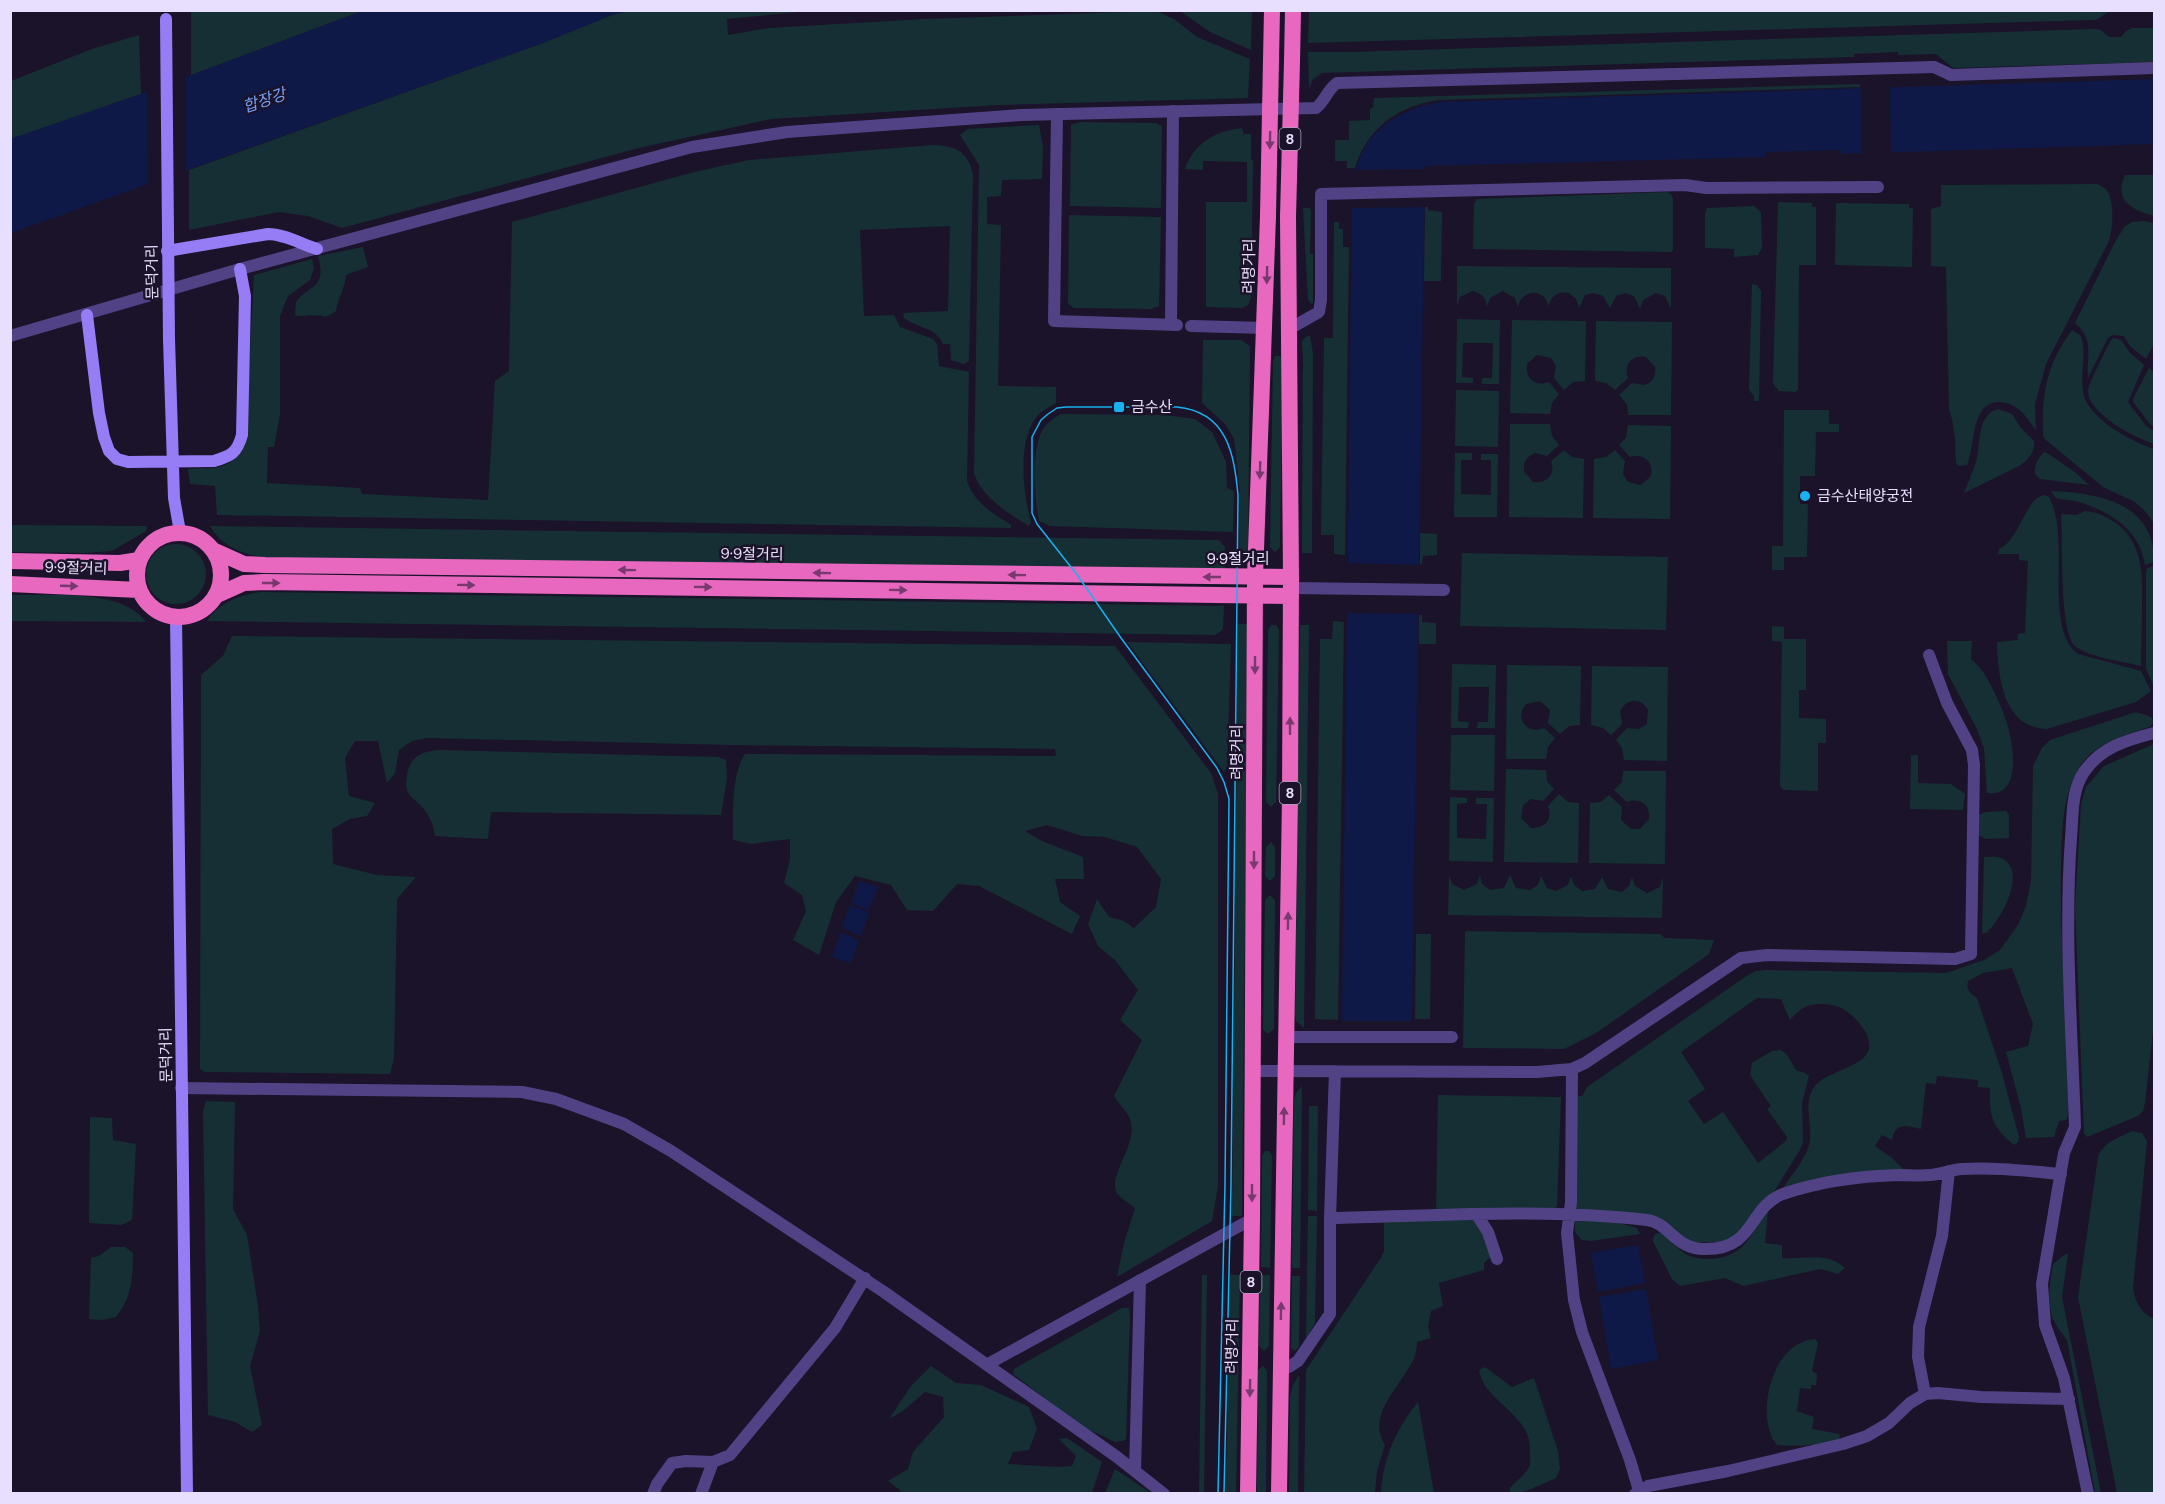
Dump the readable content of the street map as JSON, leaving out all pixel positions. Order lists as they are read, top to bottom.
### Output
{
  "streets": {
    "highway": ["8", "려명거리", "9·9절거리"],
    "main road": ["문덕거리"]
  },
  "crossings": [
    ["8", "9·9절거리"],
    ["려명거리", "9·9절거리"],
    ["문덕거리", "9·9절거리"]
  ],
  "water": ["합장강"],
  "places": {
    "transit": ["금수산"],
    "other": ["금수산태양궁전"]
  }
}
